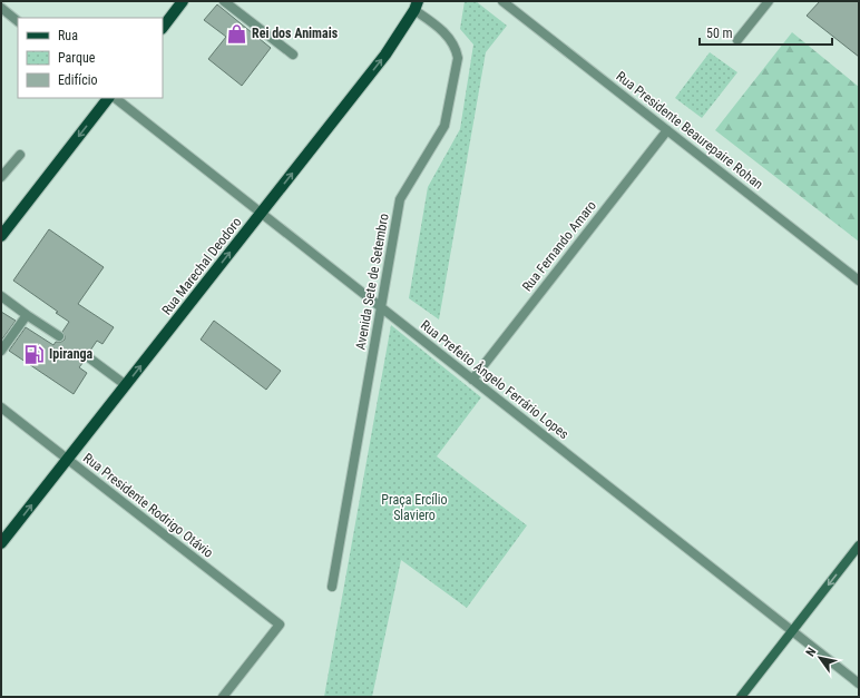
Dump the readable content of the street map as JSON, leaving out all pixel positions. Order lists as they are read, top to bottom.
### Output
{
  "streets": {
    "main road": ["Rua Marechal Deodoro"],
    "street": [
      "Rua Presidente Beaurepaire Rohan",
      "Rua Fernando Amaro",
      "Avenida Sete de Setembro",
      "Rua Prefeito Ângelo Ferrário Lopes",
      "Rua Presidente Rodrigo Otávio"
    ]
  },
  "crossings": [
    ["Rua Presidente Beaurepaire Rohan", "Rua Fernando Amaro"],
    ["Rua Fernando Amaro", "Rua Prefeito Ângelo Ferrário Lopes"],
    ["Rua Marechal Deodoro", "Avenida Sete de Setembro"],
    ["Rua Marechal Deodoro", "Rua Prefeito Ângelo Ferrário Lopes"],
    ["Rua Marechal Deodoro", "Rua Presidente Rodrigo Otávio"],
    ["Avenida Sete de Setembro", "Rua Prefeito Ângelo Ferrário Lopes"]
  ],
  "one_way": ["Rua Marechal Deodoro"],
  "parks": ["Praça Ercílio Slaviero"],
  "places": {
    "shop": ["Rei dos Animais"],
    "fuel station": ["Ipiranga"]
  },
  "legend": ["Rua", "Parque", "Edifício"],
  "scale_bar": "50 m",
  "north": "top left"
}
